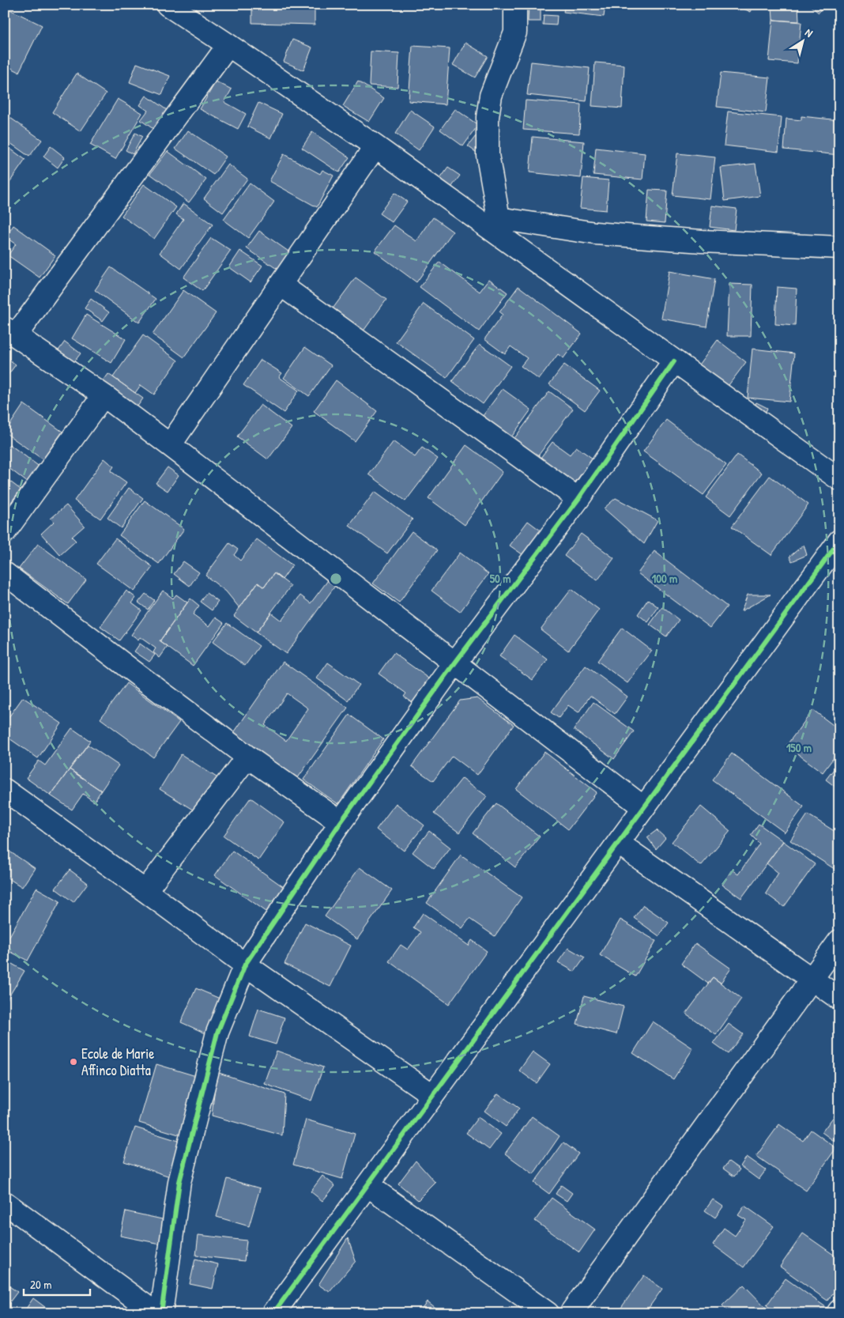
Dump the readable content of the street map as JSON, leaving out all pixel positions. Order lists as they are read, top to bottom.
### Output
{
  "places": ["Ecole de Marie Affinco Diatta"],
  "scale_bar": "20 m",
  "north": "top right",
  "rings": ["50 m", "100 m", "150 m"]
}
